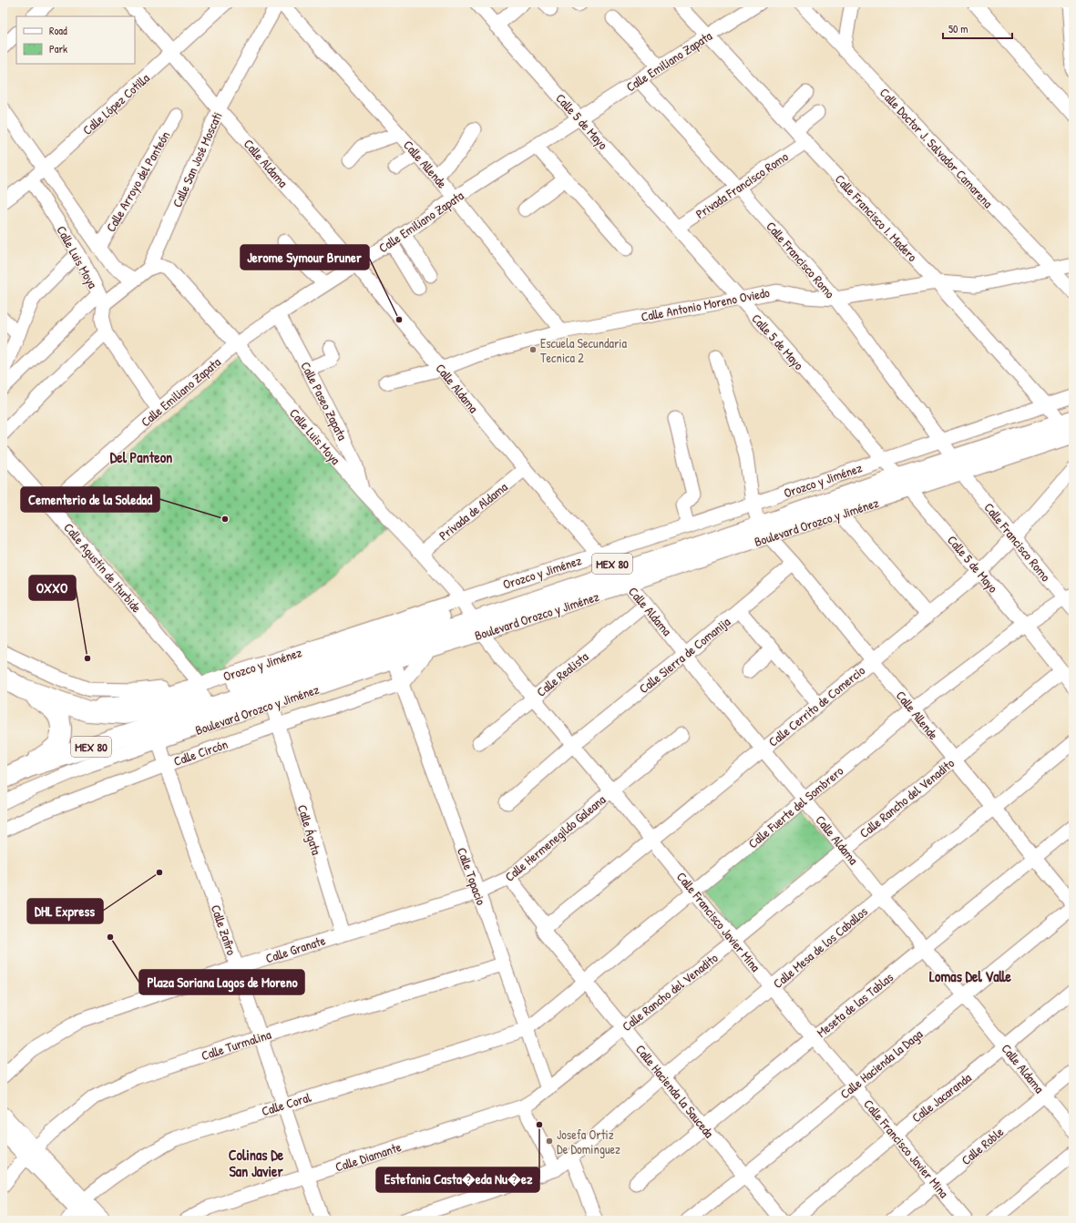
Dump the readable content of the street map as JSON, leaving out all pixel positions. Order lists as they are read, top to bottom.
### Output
{
  "streets": {
    "highway": ["Orozco y Jiménez", "MEX 80"],
    "street": [
      "Calle Emiliano Zapata",
      "Calle López Cotilla",
      "Calle 5 de Mayo",
      "Calle Doctor J. Salvador Camarena",
      "Calle San José Moscati",
      "Calle Aldama",
      "Calle Allende",
      "Calle Arroyo del Panteón",
      "Privada Francisco Romo",
      "Calle Francisco I. Madero",
      "Calle Luis Moya",
      "Calle Francisco Romo",
      "Calle Antonio Moreno Oviedo",
      "Calle Paseo Zapata",
      "Privada de Aldama",
      "Boulevard Orozco y Jiménez",
      "Calle Agustín de Iturbide",
      "Calle Sierra de Comanija",
      "Calle Realista",
      "Calle Cerrito de Comercio",
      "Calle Circón",
      "Calle Rancho del Venadito",
      "Calle Fuerte del Sombrero",
      "Calle Ágata",
      "Calle Hermenegildo Galeana",
      "Calle Topacio",
      "Calle Francisco Javier Mina",
      "Calle Zafiro",
      "Calle Mesa de los Caballos",
      "Calle Granate",
      "Meseta de las Tablas",
      "Calle Turmalina",
      "Calle Hacienda la Daga",
      "Calle Hacienda la Sauceda",
      "Calle Jacaranda",
      "Calle Coral",
      "Calle Roble",
      "Calle Diamante"
    ]
  },
  "crossings": [
    ["Calle Emiliano Zapata", "Calle 5 de Mayo"],
    ["Calle Emiliano Zapata", "Calle Aldama"],
    ["Calle Emiliano Zapata", "Calle Allende"],
    ["Calle Emiliano Zapata", "Calle Francisco I. Madero"],
    ["Calle Emiliano Zapata", "Calle Luis Moya"],
    ["Calle Emiliano Zapata", "Calle Francisco Romo"],
    ["Calle Emiliano Zapata", "Calle Paseo Zapata"],
    ["Calle Emiliano Zapata", "Calle Agustín de Iturbide"],
    ["Calle López Cotilla", "Calle Aldama"],
    ["Calle López Cotilla", "Calle Luis Moya"],
    ["Calle 5 de Mayo", "Privada Francisco Romo"],
    ["Calle 5 de Mayo", "Calle Antonio Moreno Oviedo"],
    ["Calle 5 de Mayo", "Orozco y Jiménez"],
    ["Calle 5 de Mayo", "Boulevard Orozco y Jiménez"],
    ["Calle 5 de Mayo", "Calle Cerrito de Comercio"],
    ["Calle 5 de Mayo", "Calle Rancho del Venadito"],
    ["Calle 5 de Mayo", "Calle Fuerte del Sombrero"],
    ["Calle Doctor J. Salvador Camarena", "Calle Antonio Moreno Oviedo"],
    ["Calle San José Moscati", "Calle Aldama"],
    ["Calle San José Moscati", "Calle Allende"],
    ["Calle San José Moscati", "Calle Luis Moya"],
    ["Calle Aldama", "Calle Antonio Moreno Oviedo"],
    ["Calle Aldama", "Orozco y Jiménez"],
    ["Calle Aldama", "Privada de Aldama"],
    ["Calle Aldama", "Boulevard Orozco y Jiménez"],
    ["Calle Aldama", "Calle Sierra de Comanija"],
    ["Calle Aldama", "Calle Realista"],
    ["Calle Aldama", "Calle Cerrito de Comercio"],
    ["Calle Aldama", "Calle Rancho del Venadito"],
    ["Calle Aldama", "Calle Fuerte del Sombrero"],
    ["Calle Aldama", "Calle Mesa de los Caballos"],
    ["Calle Aldama", "Meseta de las Tablas"],
    ["Calle Aldama", "Calle Hacienda la Daga"],
    ["Calle Aldama", "Calle Jacaranda"],
    ["Calle Aldama", "Calle Roble"],
    ["Calle Allende", "Calle Antonio Moreno Oviedo"],
    ["Calle Allende", "Orozco y Jiménez"],
    ["Calle Allende", "Boulevard Orozco y Jiménez"],
    ["Calle Allende", "Calle Sierra de Comanija"],
    ["Calle Allende", "Calle Cerrito de Comercio"],
    ["Calle Allende", "Calle Rancho del Venadito"],
    ["Calle Allende", "Calle Fuerte del Sombrero"],
    ["Calle Allende", "Calle Mesa de los Caballos"],
    ["Calle Allende", "Meseta de las Tablas"],
    ["Calle Allende", "Calle Hacienda la Daga"],
    ["Calle Arroyo del Panteón", "Calle Luis Moya"],
    ["Privada Francisco Romo", "Calle Francisco I. Madero"],
    ["Privada Francisco Romo", "Calle Francisco Romo"],
    ["Calle Francisco I. Madero", "Calle Antonio Moreno Oviedo"],
    ["Calle Francisco I. Madero", "Orozco y Jiménez"],
    ["Calle Francisco I. Madero", "Boulevard Orozco y Jiménez"],
    ["Calle Luis Moya", "Calle Paseo Zapata"],
    ["Calle Luis Moya", "Orozco y Jiménez"],
    ["Calle Luis Moya", "Privada de Aldama"],
    ["Calle Luis Moya", "Boulevard Orozco y Jiménez"],
    ["Calle Luis Moya", "Calle Francisco Javier Mina"],
    ["Calle Francisco Romo", "Calle Antonio Moreno Oviedo"],
    ["Calle Francisco Romo", "Orozco y Jiménez"],
    ["Calle Francisco Romo", "Boulevard Orozco y Jiménez"],
    ["Calle Francisco Romo", "Calle Cerrito de Comercio"],
    ["Calle Francisco Romo", "Calle Fuerte del Sombrero"],
    ["Orozco y Jiménez", "Boulevard Orozco y Jiménez"],
    ["Orozco y Jiménez", "MEX 80"],
    ["Orozco y Jiménez", "Calle Agustín de Iturbide"],
    ["Orozco y Jiménez", "Calle Ágata"],
    ["Orozco y Jiménez", "Calle Francisco Javier Mina"],
    ["Orozco y Jiménez", "Calle Zafiro"],
    ["Boulevard Orozco y Jiménez", "Calle Ágata"],
    ["Boulevard Orozco y Jiménez", "Calle Topacio"],
    ["Boulevard Orozco y Jiménez", "Calle Francisco Javier Mina"],
    ["MEX 80", "Calle Zafiro"],
    ["Calle Sierra de Comanija", "Calle Francisco Javier Mina"],
    ["Calle Realista", "Calle Francisco Javier Mina"],
    ["Calle Cerrito de Comercio", "Calle Francisco Javier Mina"],
    ["Calle Cerrito de Comercio", "Calle Hacienda la Sauceda"],
    ["Calle Circón", "Calle Ágata"],
    ["Calle Circón", "Calle Topacio"],
    ["Calle Circón", "Calle Zafiro"],
    ["Calle Rancho del Venadito", "Calle Topacio"],
    ["Calle Rancho del Venadito", "Calle Francisco Javier Mina"],
    ["Calle Rancho del Venadito", "Calle Hacienda la Sauceda"],
    ["Calle Rancho del Venadito", "Calle Diamante"],
    ["Calle Fuerte del Sombrero", "Calle Topacio"],
    ["Calle Fuerte del Sombrero", "Calle Francisco Javier Mina"],
    ["Calle Fuerte del Sombrero", "Calle Hacienda la Sauceda"],
    ["Calle Fuerte del Sombrero", "Calle Coral"],
    ["Calle Ágata", "Calle Granate"],
    ["Calle Hermenegildo Galeana", "Calle Topacio"],
    ["Calle Hermenegildo Galeana", "Calle Francisco Javier Mina"],
    ["Calle Hermenegildo Galeana", "Calle Granate"],
    ["Calle Hermenegildo Galeana", "Calle Hacienda la Sauceda"],
    ["Calle Topacio", "Calle Granate"],
    ["Calle Topacio", "Calle Turmalina"],
    ["Calle Topacio", "Calle Coral"],
    ["Calle Topacio", "Calle Diamante"],
    ["Calle Francisco Javier Mina", "Calle Mesa de los Caballos"],
    ["Calle Francisco Javier Mina", "Meseta de las Tablas"],
    ["Calle Francisco Javier Mina", "Calle Hacienda la Daga"],
    ["Calle Francisco Javier Mina", "Calle Jacaranda"],
    ["Calle Francisco Javier Mina", "Calle Roble"],
    ["Calle Zafiro", "Calle Granate"],
    ["Calle Zafiro", "Calle Turmalina"],
    ["Calle Zafiro", "Calle Coral"],
    ["Calle Zafiro", "Calle Diamante"],
    ["Calle Mesa de los Caballos", "Calle Hacienda la Sauceda"],
    ["Meseta de las Tablas", "Calle Hacienda la Sauceda"],
    ["Calle Hacienda la Daga", "Calle Hacienda la Sauceda"]
  ],
  "districts": ["Del Panteon", "Lomas Del Valle", "Colinas De San Javier"],
  "places": [
    "Jerome Symour Bruner",
    "Escuela Secundaria Tecnica 2",
    "Cementerio de la Soledad",
    "OXXO",
    "DHL Express",
    "Plaza Soriana Lagos de Moreno",
    "Estefania Casta�eda Nu�ez",
    "Josefa Ortiz De Dominguez"
  ],
  "legend": ["Road", "Park"],
  "scale_bar": "50 m"
}
